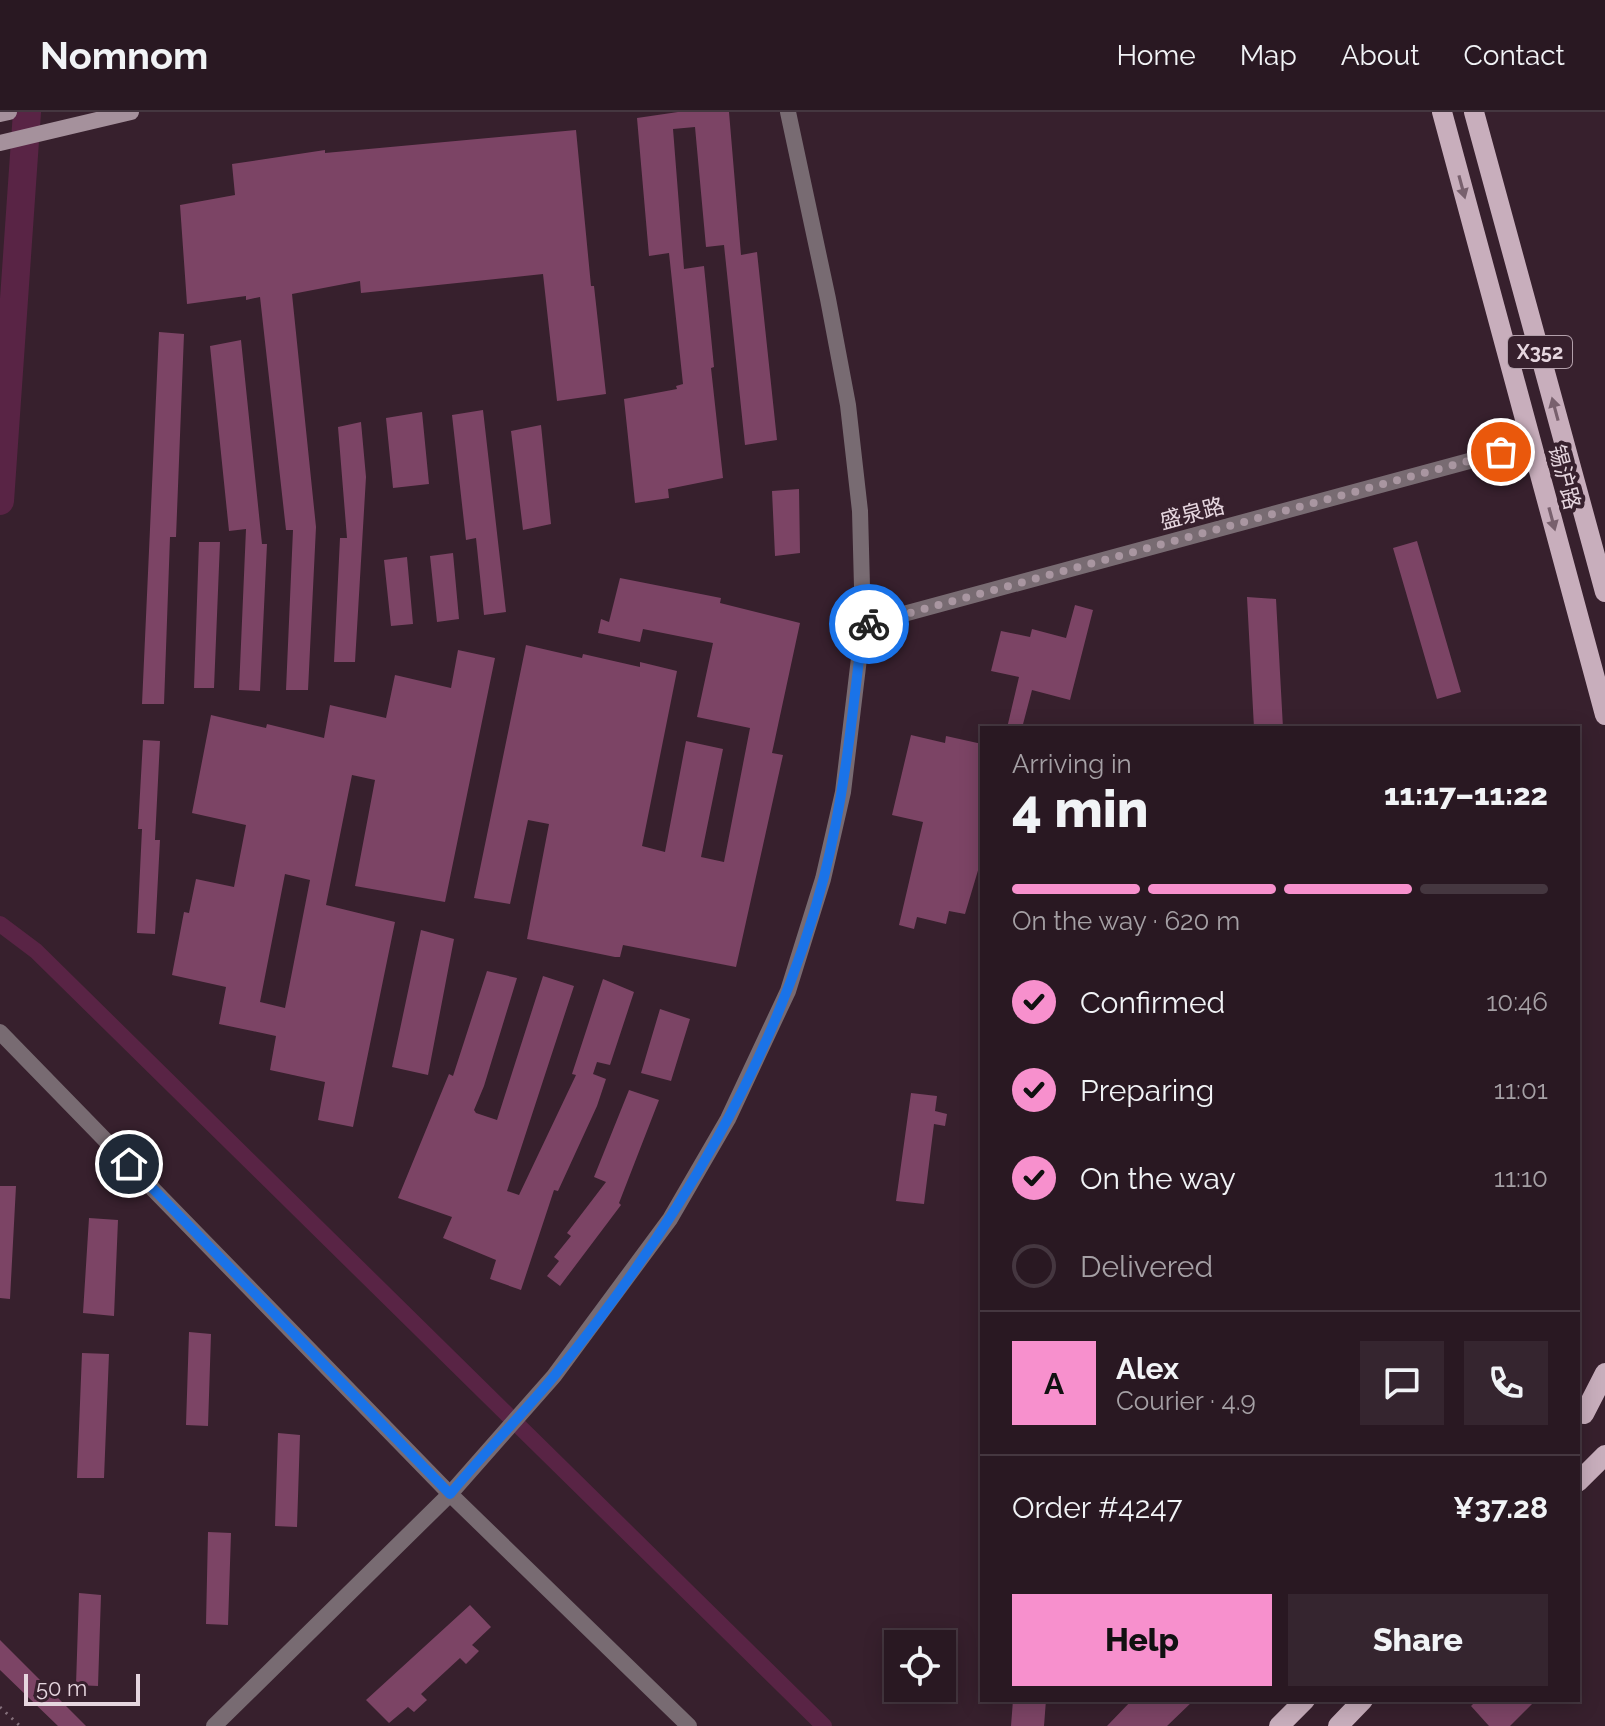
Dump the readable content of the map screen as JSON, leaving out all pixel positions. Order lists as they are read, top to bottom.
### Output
{
  "streets": {
    "main road": ["X352", "锡沪路"],
    "street": ["盛泉路"]
  },
  "crossings": [
    ["锡沪路", "盛泉路"]
  ],
  "scale_bar": "50 m",
  "page": {
    "header": "Nomnom",
    "nav": [
      "Home",
      "Map",
      "About",
      "Contact"
    ],
    "heading": ["4 min", "Arriving in", "11:17–11:22"],
    "panel": [
      "Alex",
      "Courier · 4.9",
      "Order #4247",
      "¥37.28"
    ],
    "bar": "On the way · 620 m",
    "list": [
      ["Confirmed", "10:46"],
      ["Preparing", "11:01"],
      ["On the way", "11:10"],
      "Delivered"
    ],
    "round": "A",
    "buttons": ["Help", "Share"],
    "scale": "50 m"
  }
}
